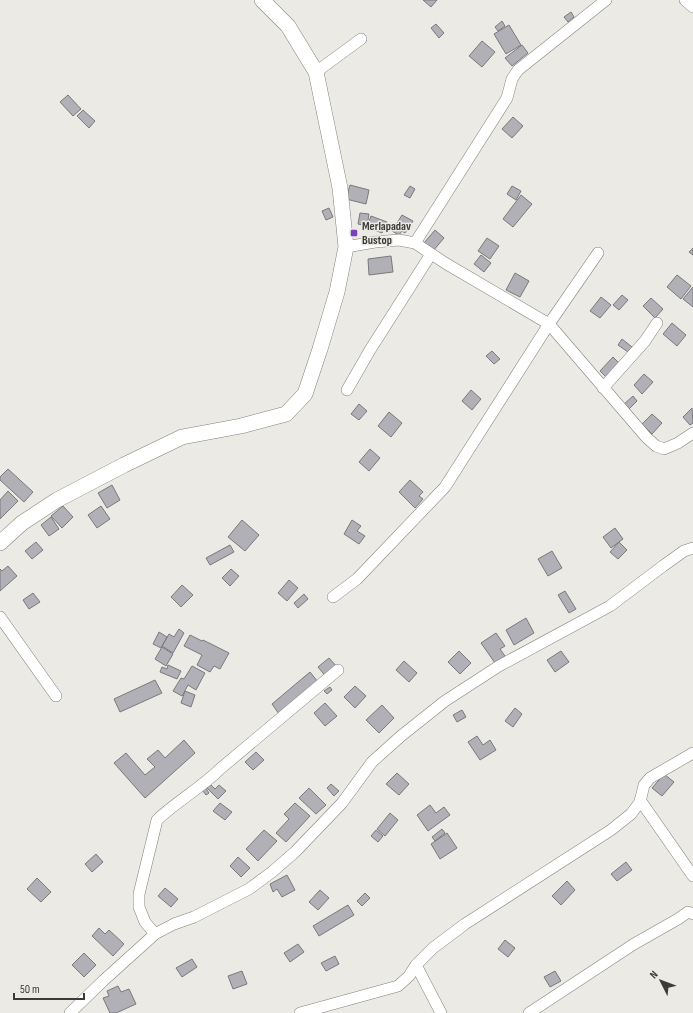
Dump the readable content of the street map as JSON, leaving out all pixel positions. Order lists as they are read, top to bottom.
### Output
{
  "places": {
    "transit": ["Merlapadav Bustop"]
  },
  "scale_bar": "50 m",
  "north": "top left"
}
